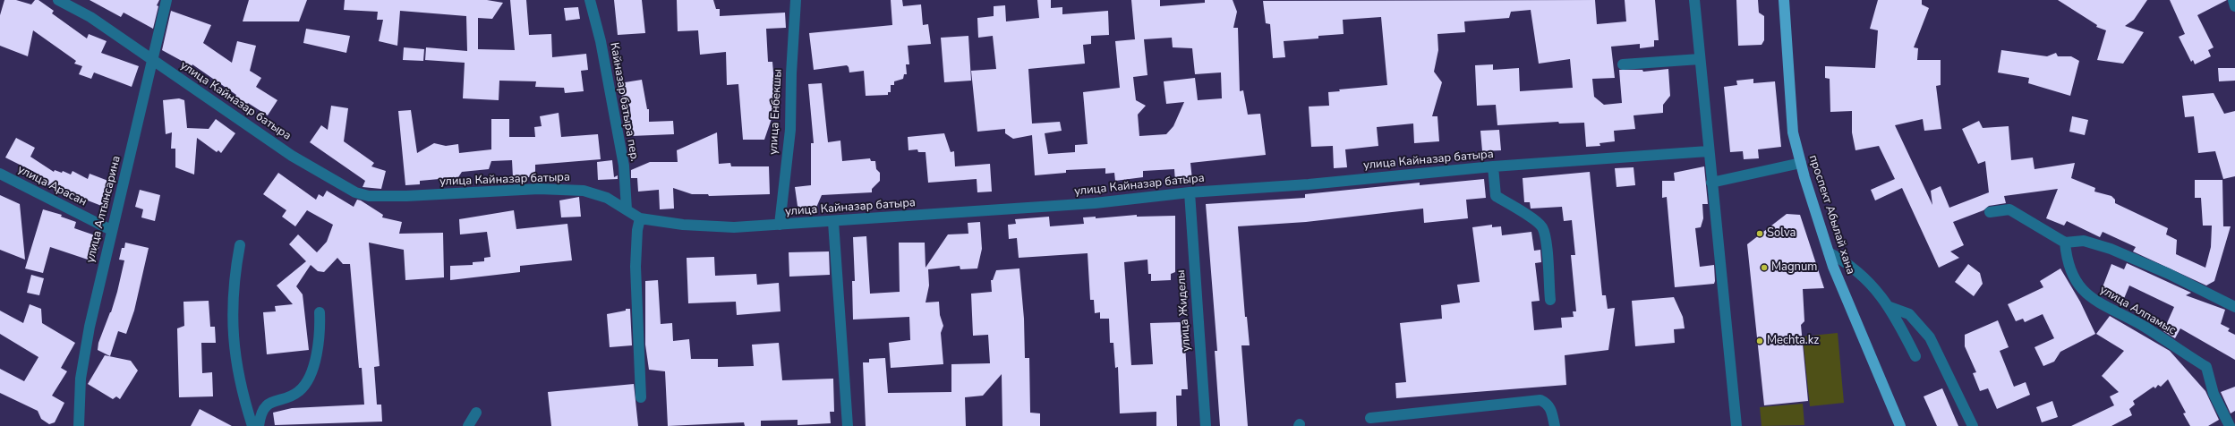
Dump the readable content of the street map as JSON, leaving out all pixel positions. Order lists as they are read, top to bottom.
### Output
{
  "streets": {
    "main road": ["проспект Абылай хана"],
    "street": [
      "улица Кайназар батыра",
      "Кайназар батыра пер.",
      "улица Енбекшы",
      "улица Арасан",
      "улица Алтынсарина",
      "улица Жиделы",
      "улица Алпамыс"
    ]
  },
  "crossings": [
    ["улица Кайназар батыра", "Кайназар батыра пер."],
    ["улица Кайназар батыра", "улица Енбекшы"],
    ["улица Кайназар батыра", "улица Алтынсарина"],
    ["улица Кайназар батыра", "улица Жиделы"],
    ["улица Арасан", "улица Алтынсарина"]
  ],
  "places": ["Solva", "Magnum", "Mechta.kz"]
}
